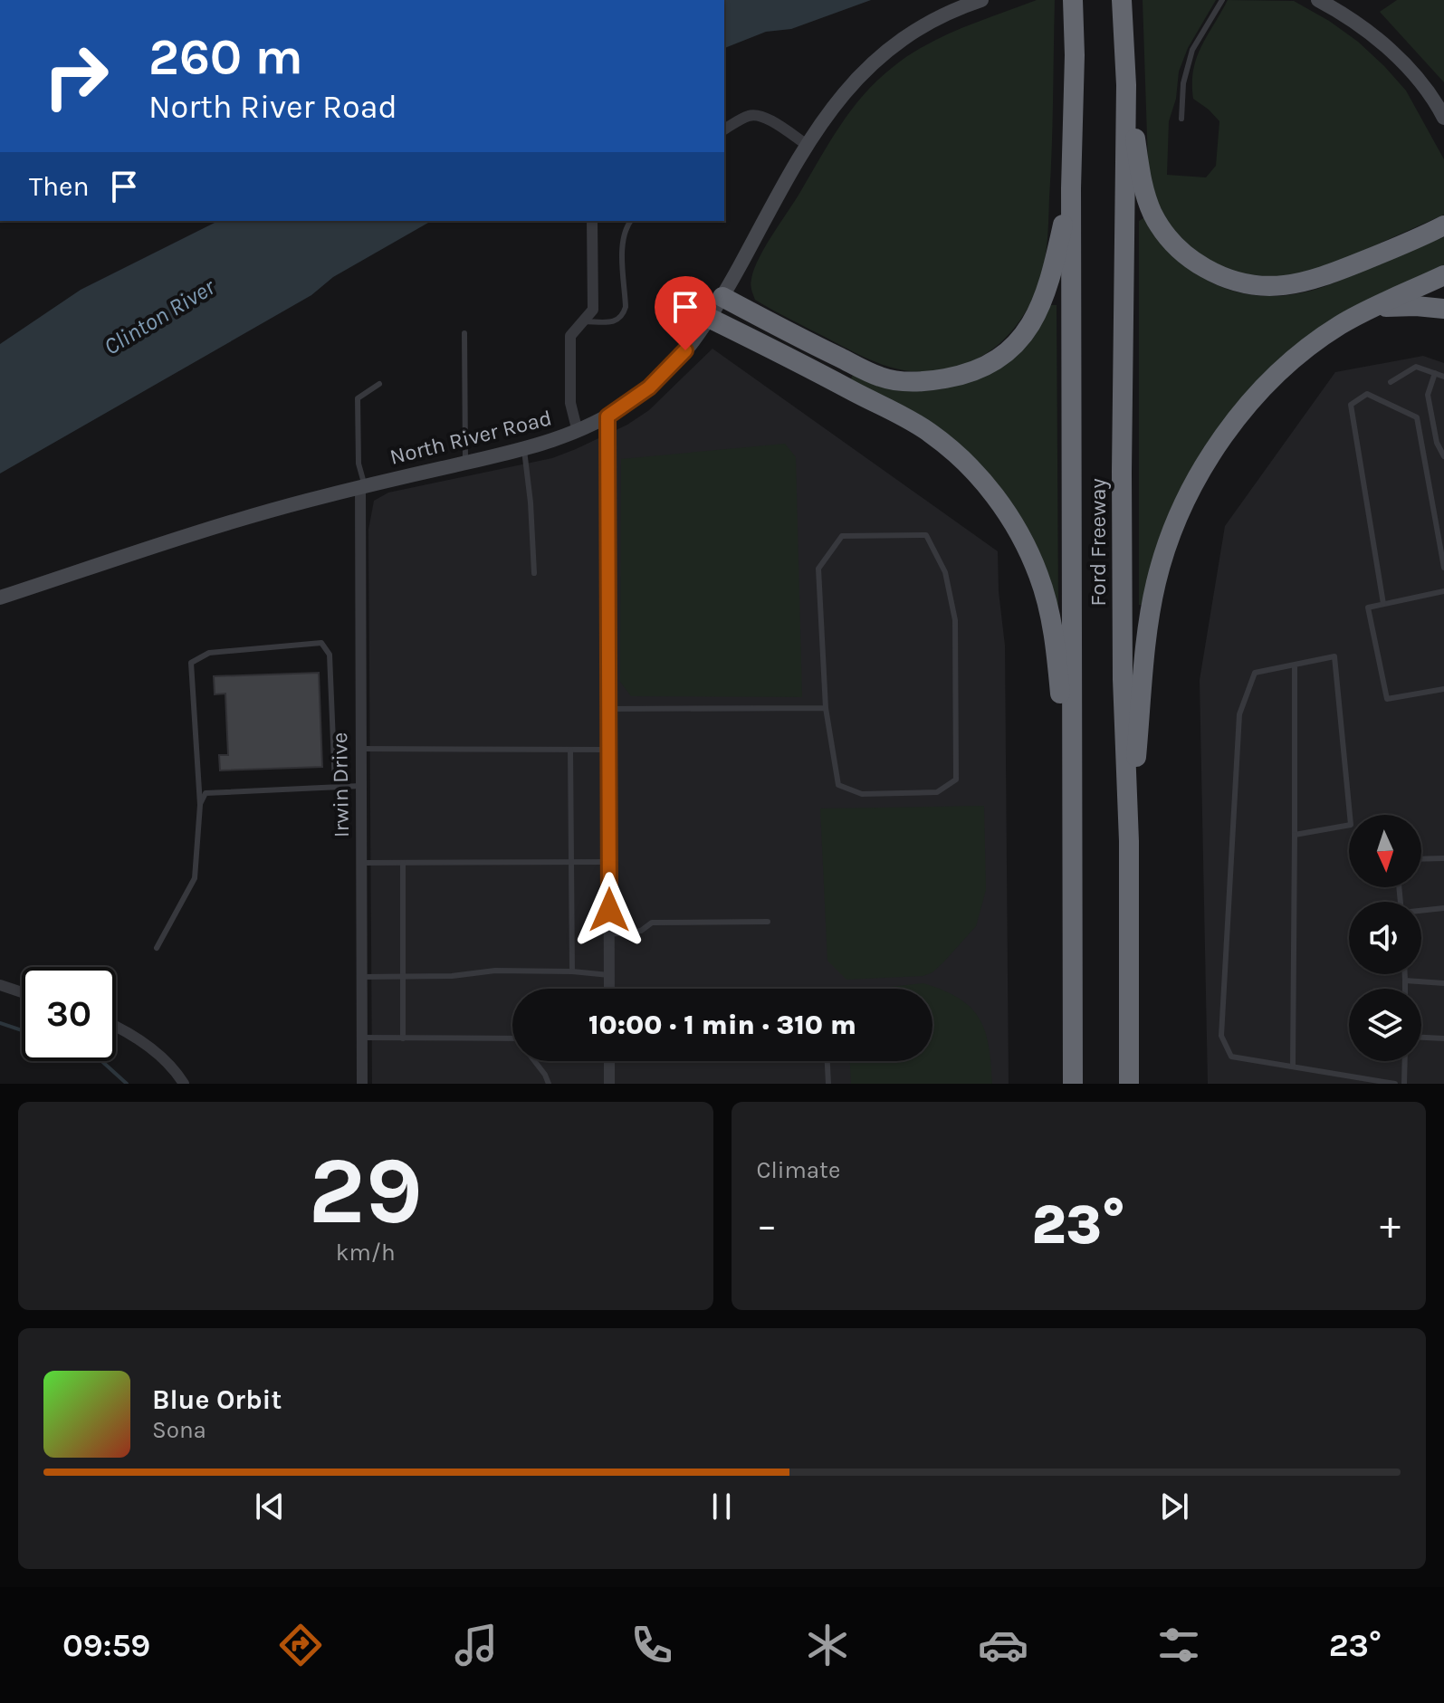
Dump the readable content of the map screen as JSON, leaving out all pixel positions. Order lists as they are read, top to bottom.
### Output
{
  "streets": {
    "highway": ["Ford Freeway"],
    "street": ["North River Road", "Irwin Drive"]
  },
  "crossings": [
    ["North River Road", "Irwin Drive"]
  ],
  "water": ["Clinton River"],
  "north": "bottom",
  "page": {
    "turn": ["260 m", "North River Road"],
    "then": "Then",
    "limit": "30",
    "trip": "10:00 · 1 min · 310 m",
    "tile": [
      ["29", "km/h"],
      "Climate"
    ],
    "heat": ["−", "23°", "+"],
    "song": ["Blue Orbit", "Sona"],
    "tabs": ["09:59", "23°"]
  }
}
